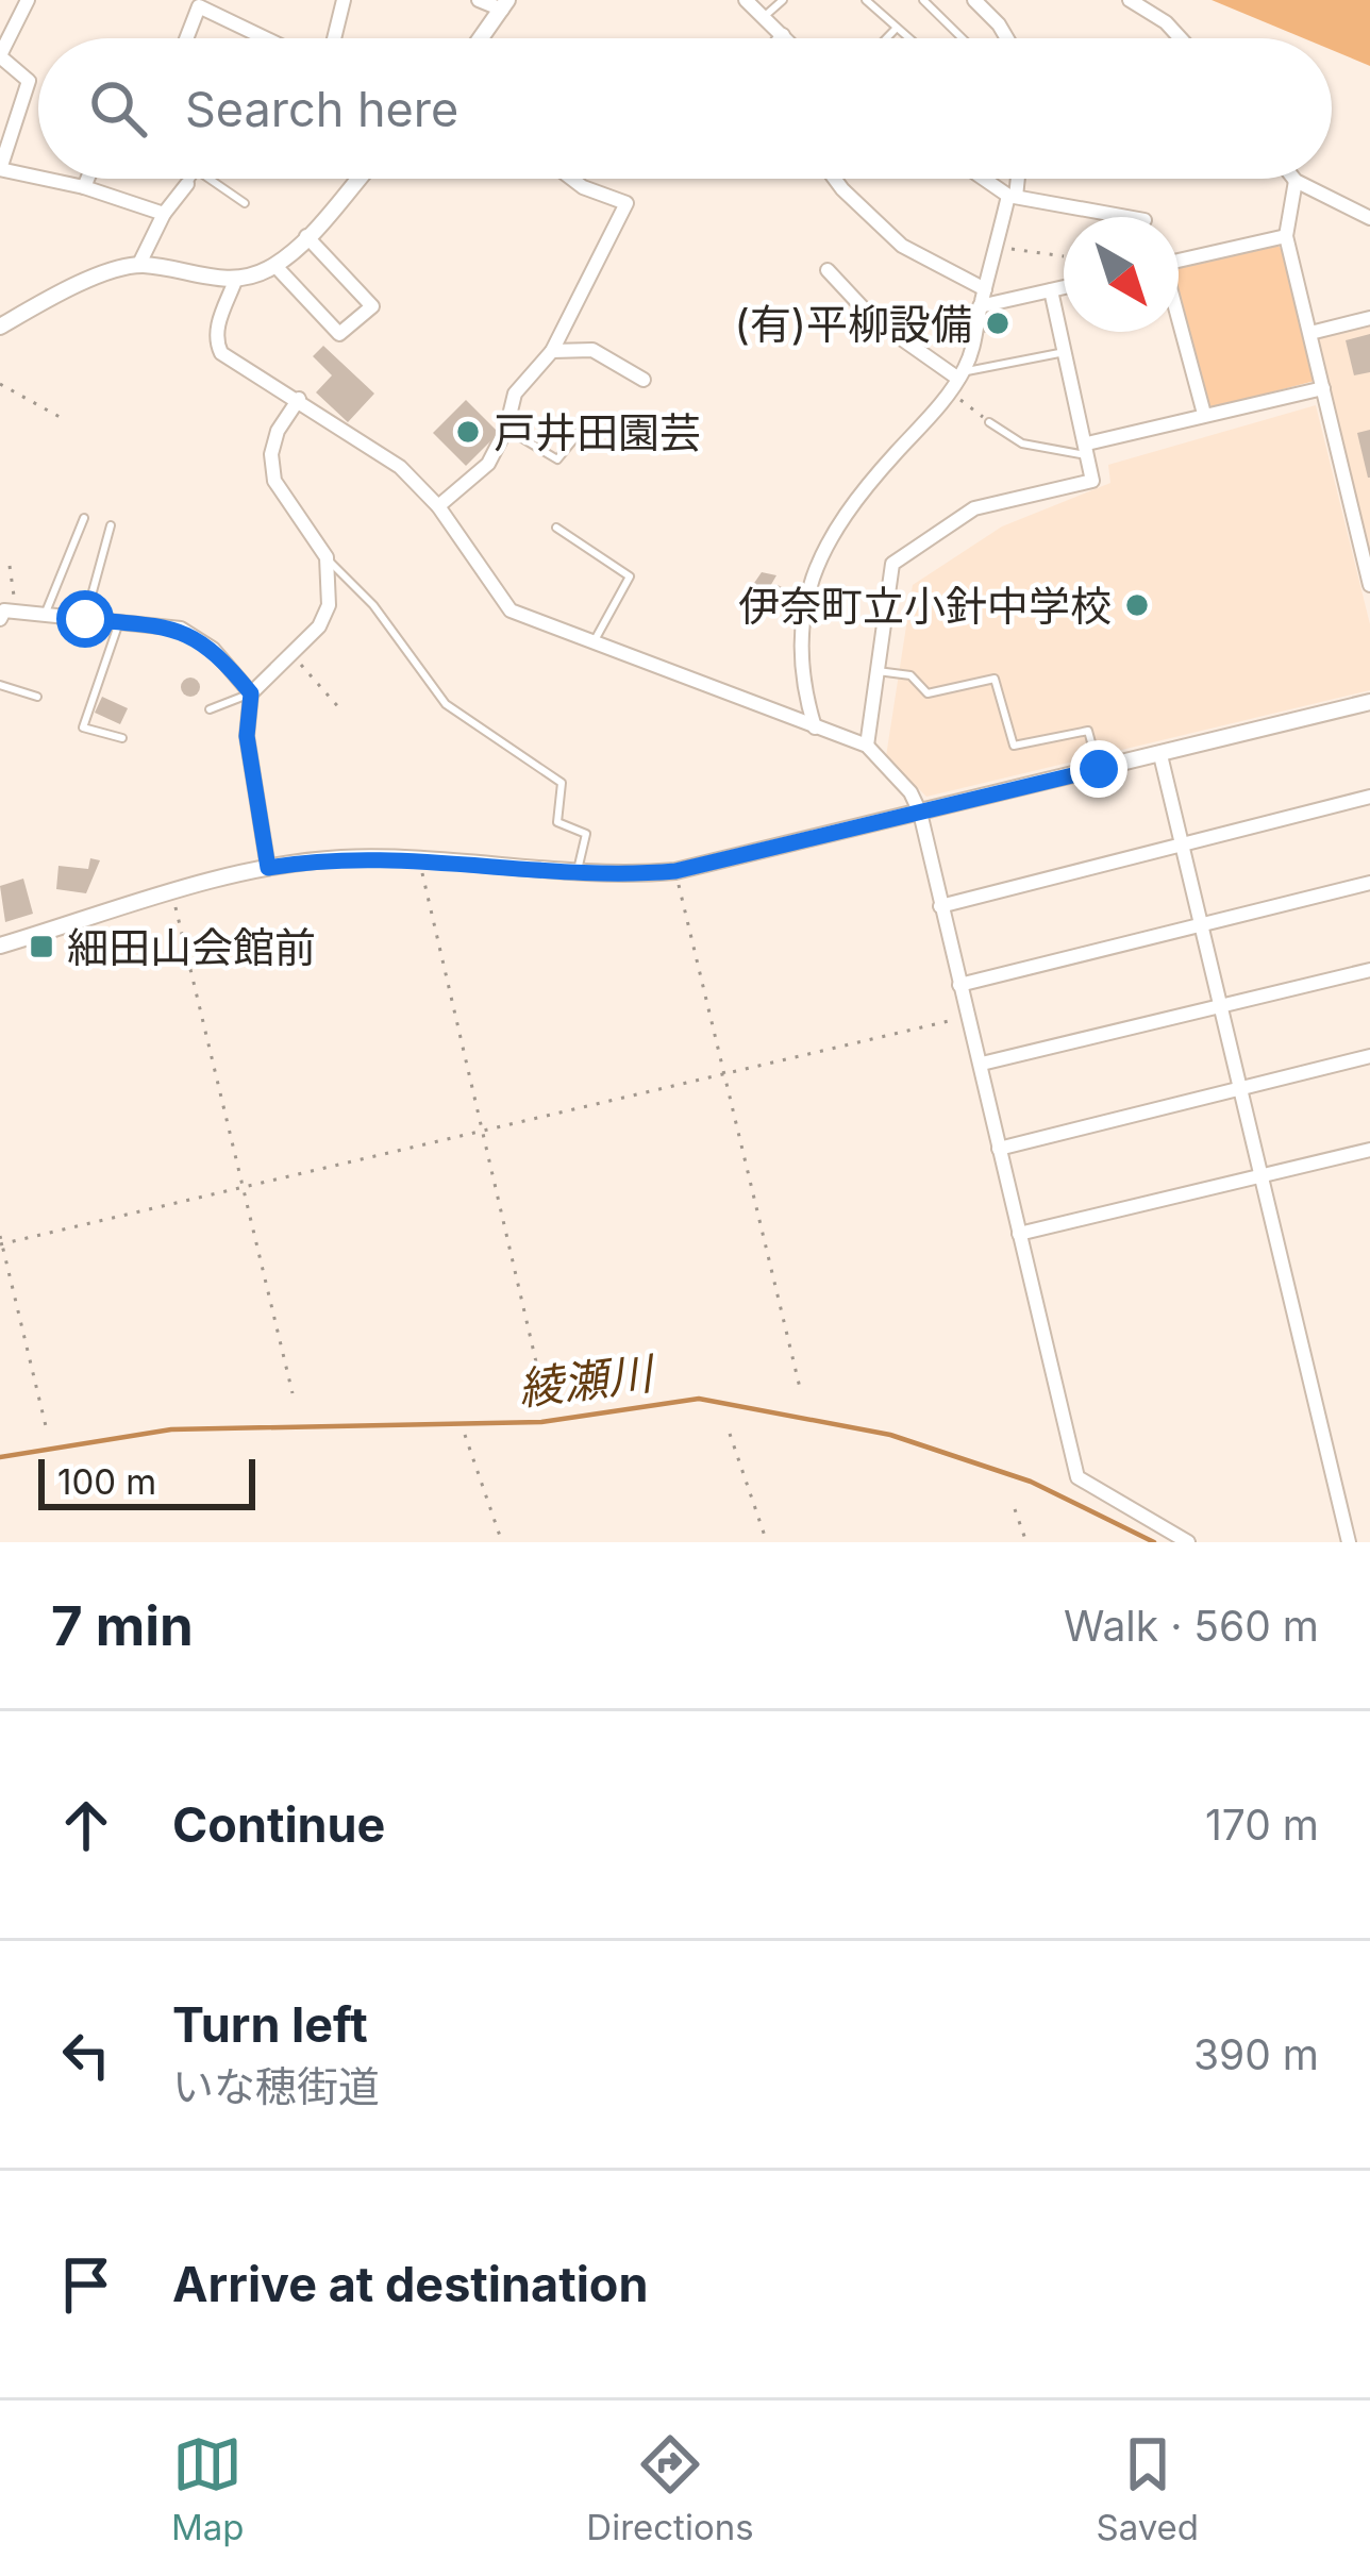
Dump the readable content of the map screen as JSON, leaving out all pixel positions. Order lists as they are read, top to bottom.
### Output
{
  "water": ["綾瀬川"],
  "places": {
    "other": ["(有)平柳設備", "戸井田園芸", "伊奈町立小針中学校"],
    "transit": ["細田山会館前"]
  },
  "scale_bar": "100 m",
  "north": "bottom right",
  "page": {
    "search": "Search here",
    "scale": "100 m",
    "heading": ["7 min", "Walk · 560 m"],
    "list": [
      ["Continue", "170 m"],
      ["Turn left", "いな穂街道", "390 m"],
      "Arrive at destination"
    ],
    "nav": ["Map", "Directions", "Saved"]
  }
}
